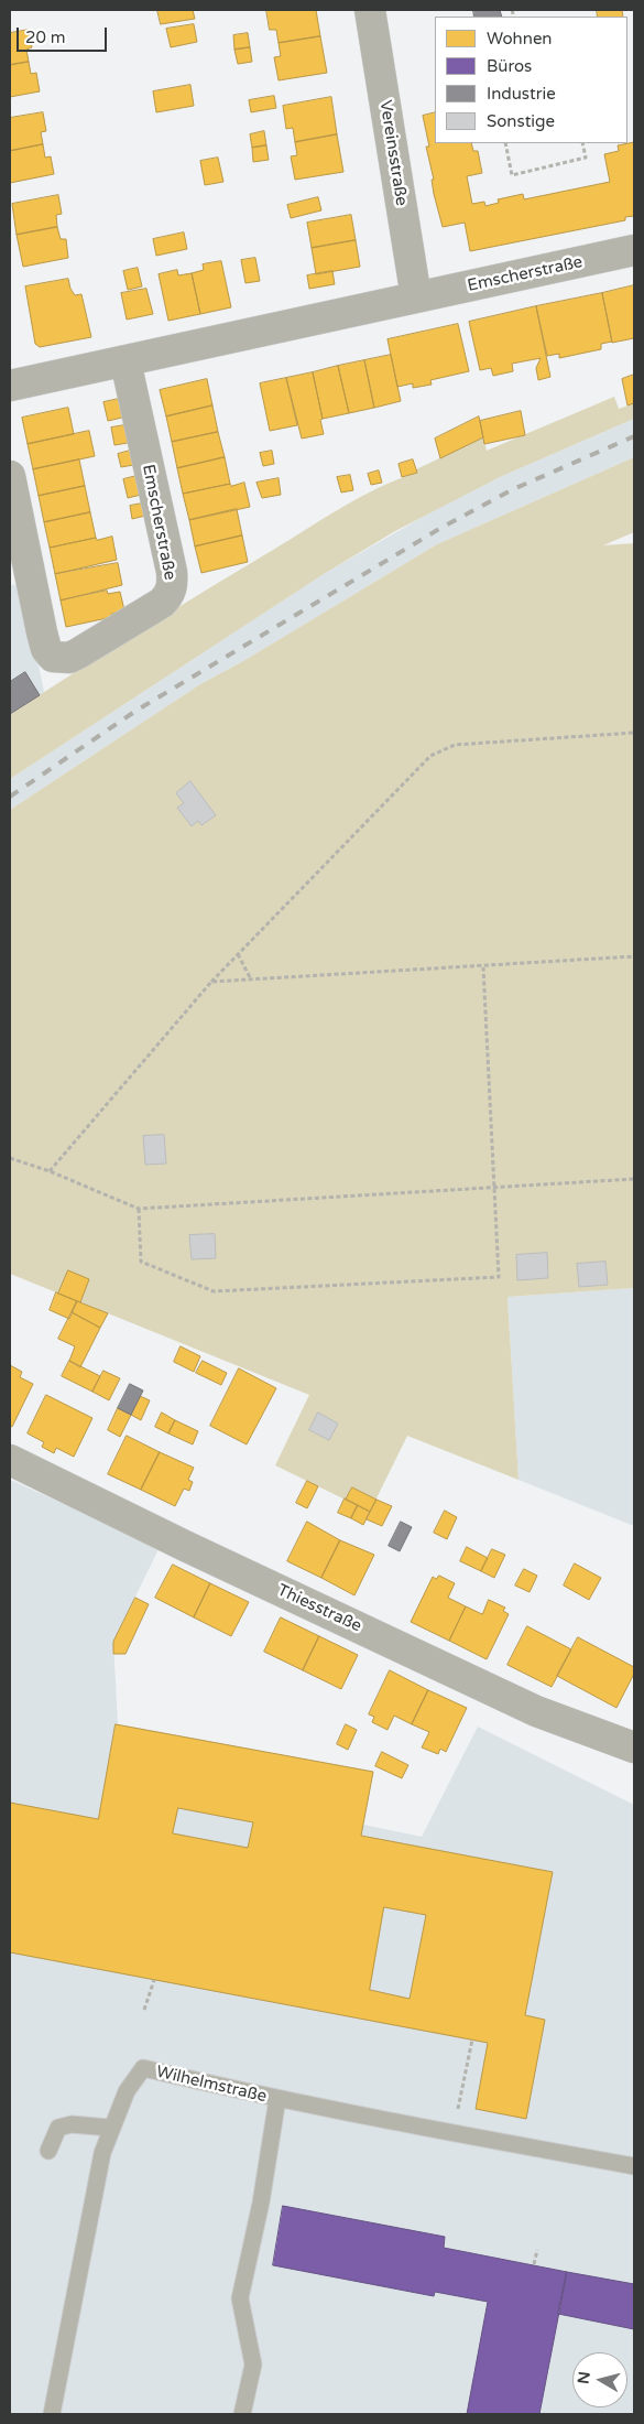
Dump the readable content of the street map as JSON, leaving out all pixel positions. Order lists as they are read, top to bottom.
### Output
{
  "streets": {
    "street": ["Vereinsstraße", "Emscherstraße", "Thiesstraße"],
    "lane": ["Wilhelmstraße"]
  },
  "crossings": [
    ["Vereinsstraße", "Emscherstraße"]
  ],
  "legend": [
    "Wohnen",
    "Büros",
    "Industrie",
    "Sonstige"
  ],
  "scale_bar": "20 m",
  "north": "left"
}
